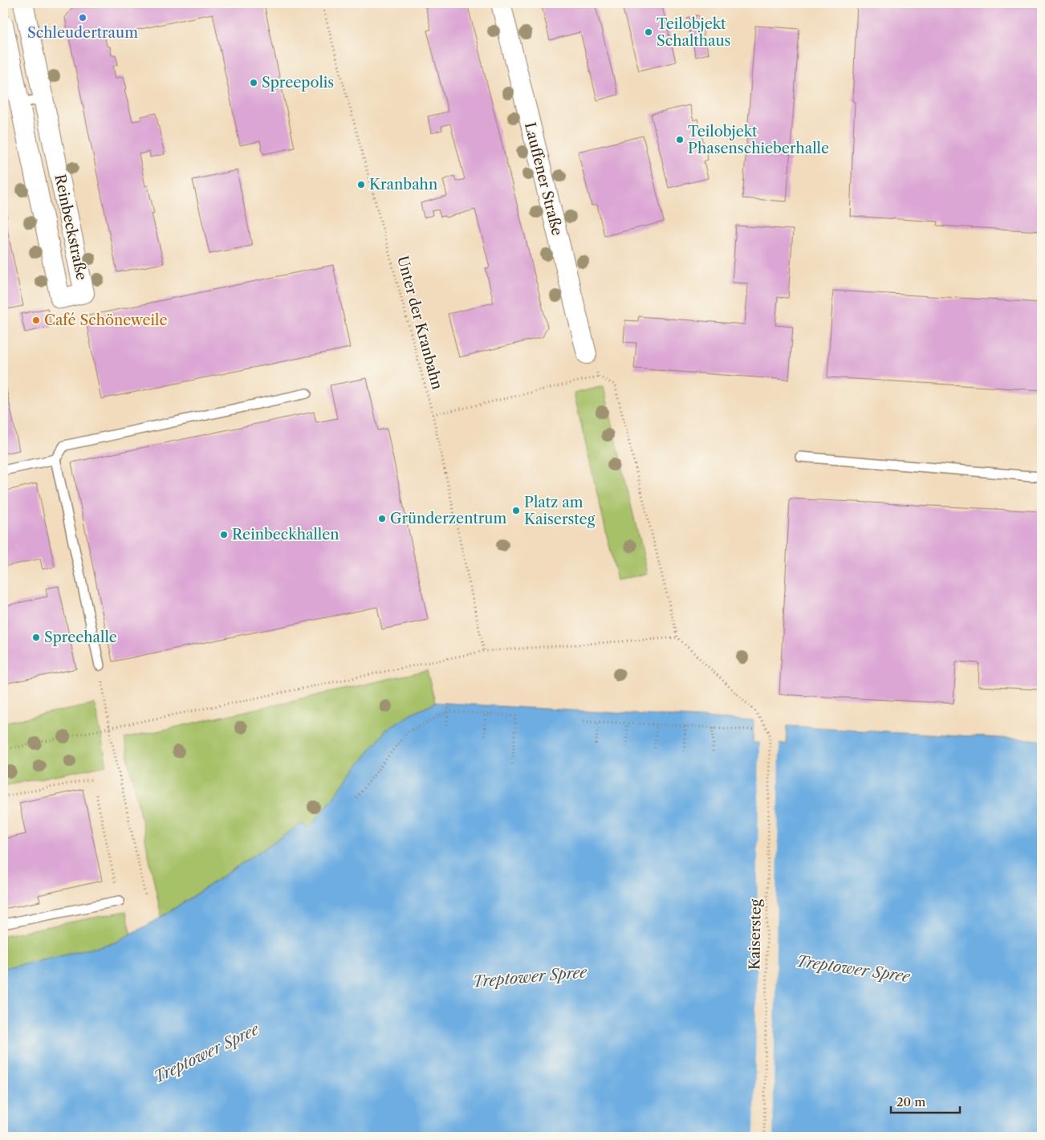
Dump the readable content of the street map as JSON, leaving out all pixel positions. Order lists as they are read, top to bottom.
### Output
{
  "streets": {
    "street": ["Lauffener Straße", "Reinbeckstraße"],
    "path": ["Unter der Kranbahn", "Kaisersteg"]
  },
  "water": ["Treptower Spree"],
  "places": [
    "Schleudertraum",
    "Teilobjekt Schalthaus",
    "Spreepolis",
    "Teilobjekt Phasenschieberhalle",
    "Kranbahn",
    "Café Schöneweile",
    "Platz am Kaisersteg",
    "Gründerzentrum",
    "Reinbeckhallen",
    "Spreehalle"
  ],
  "scale_bar": "20 m"
}
